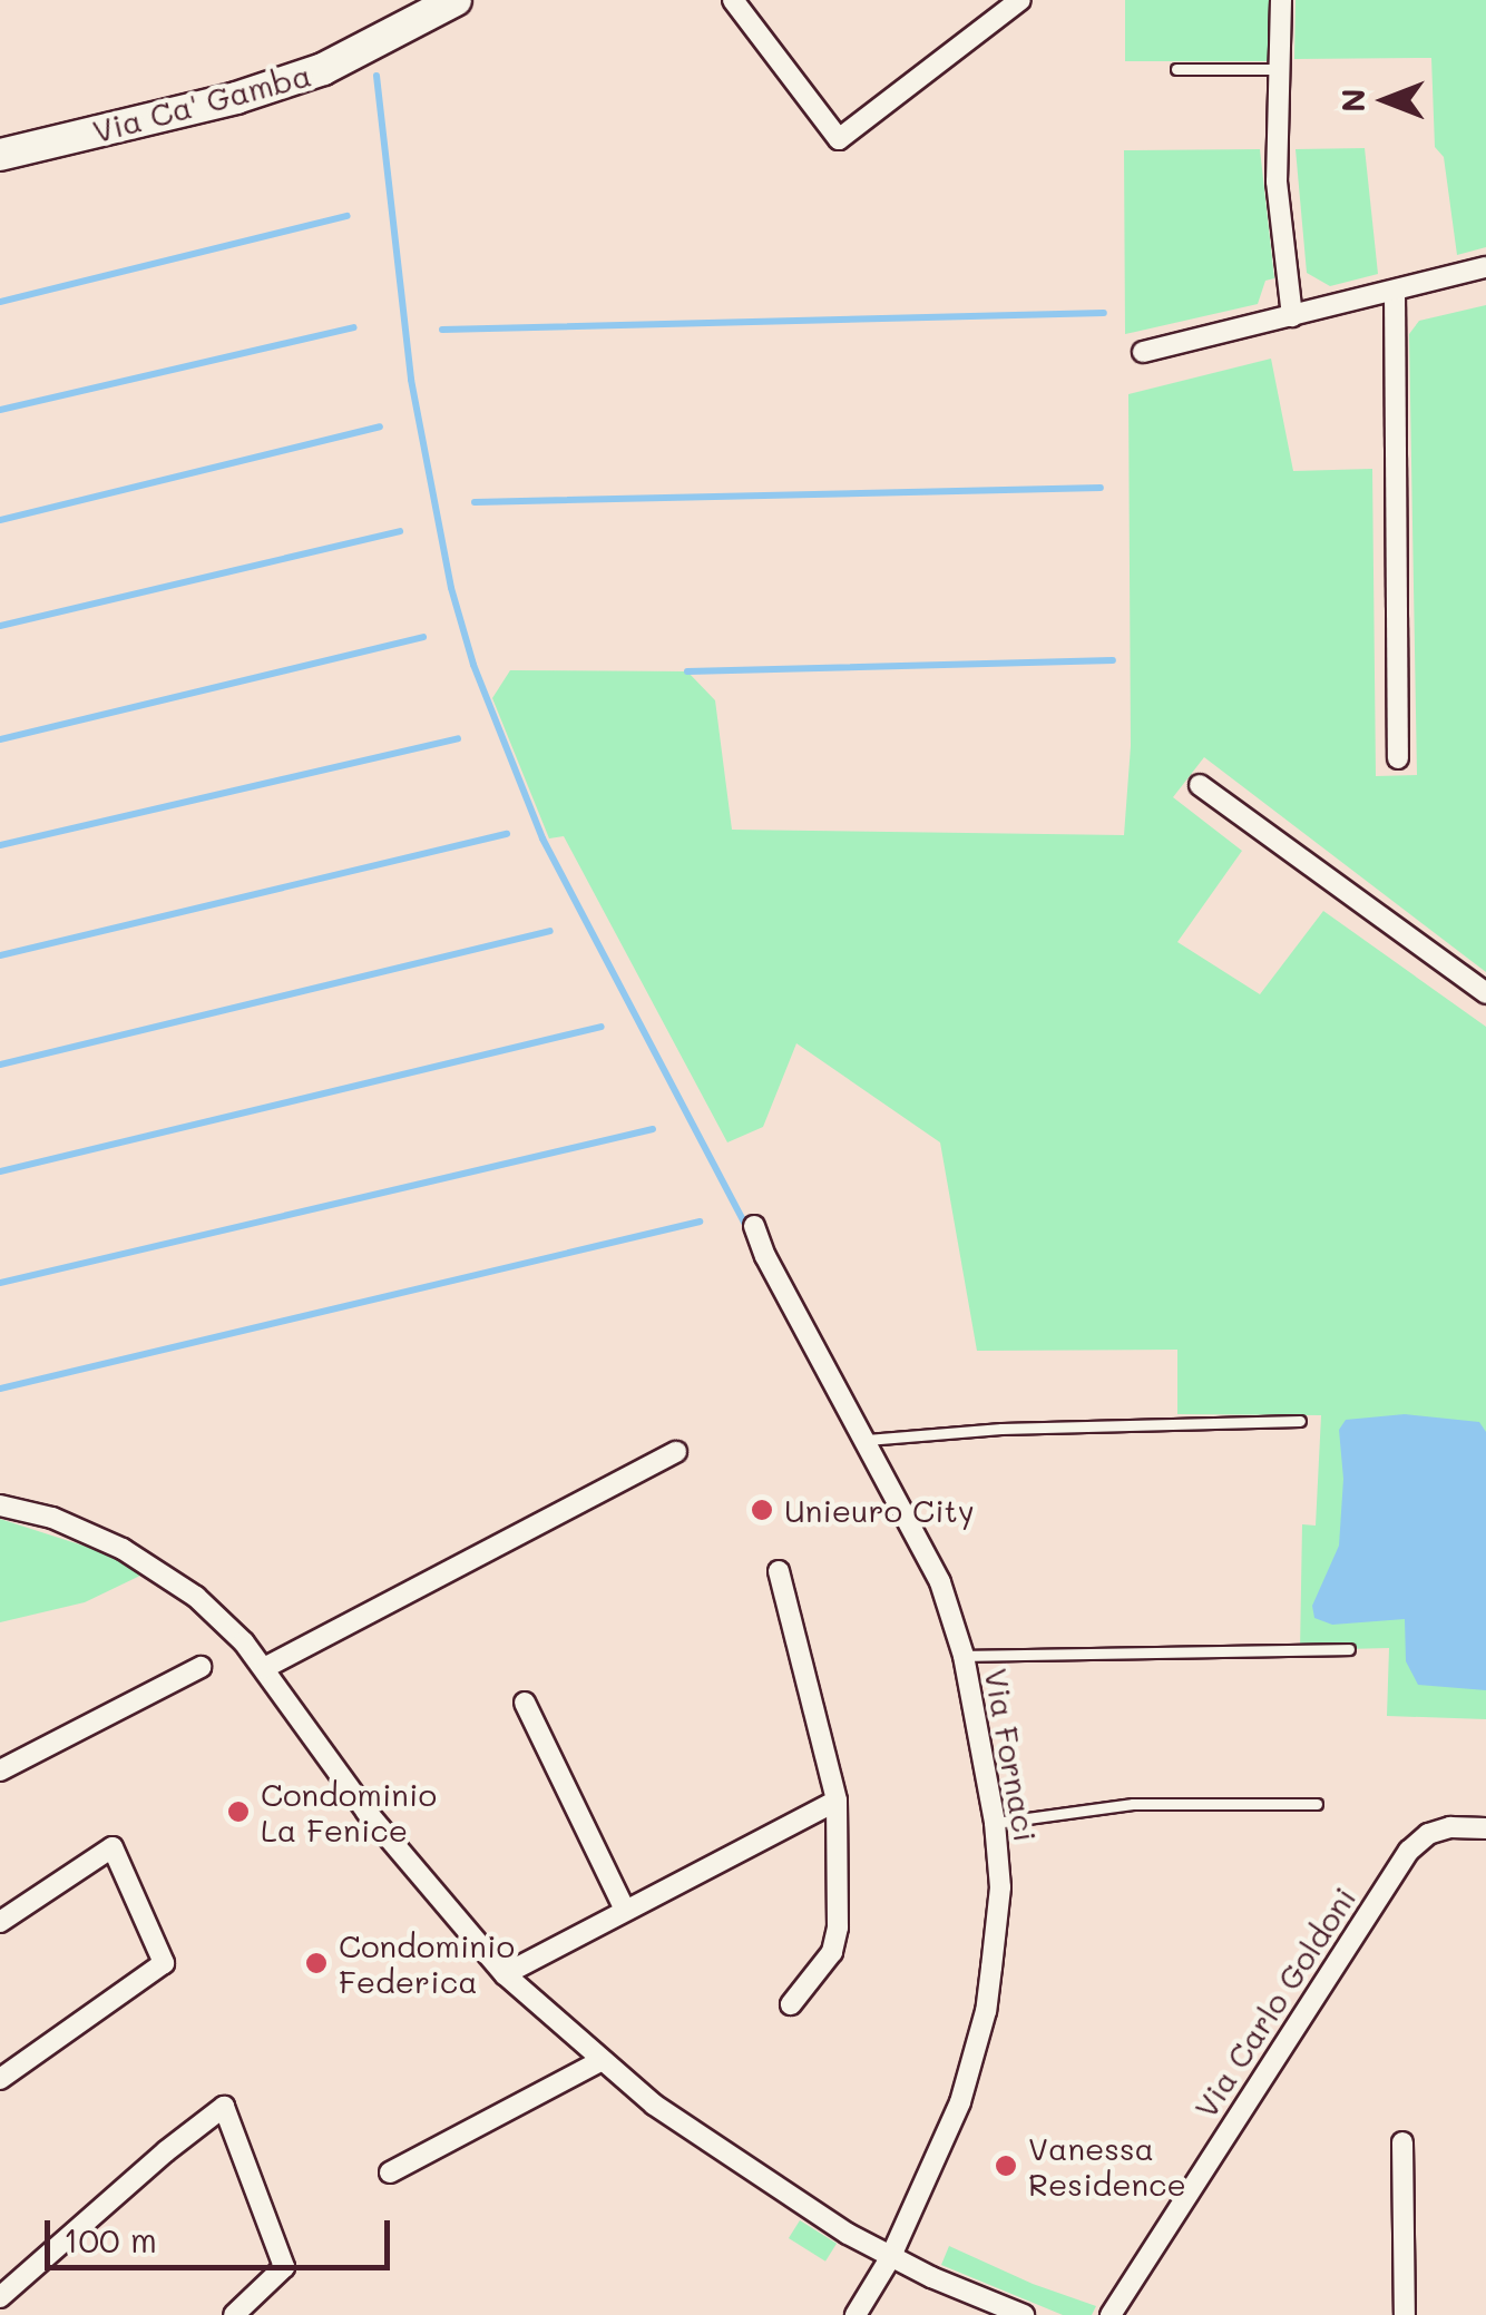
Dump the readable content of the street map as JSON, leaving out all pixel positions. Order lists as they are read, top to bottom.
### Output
{
  "streets": {
    "street": ["Via Ca' Gamba", "Via Fornaci", "Via Carlo Goldoni"]
  },
  "places": [
    "Unieuro City",
    "Condominio La Fenice",
    "Condominio Federica",
    "Vanessa Residence"
  ],
  "scale_bar": "100 m",
  "north": "left"
}
